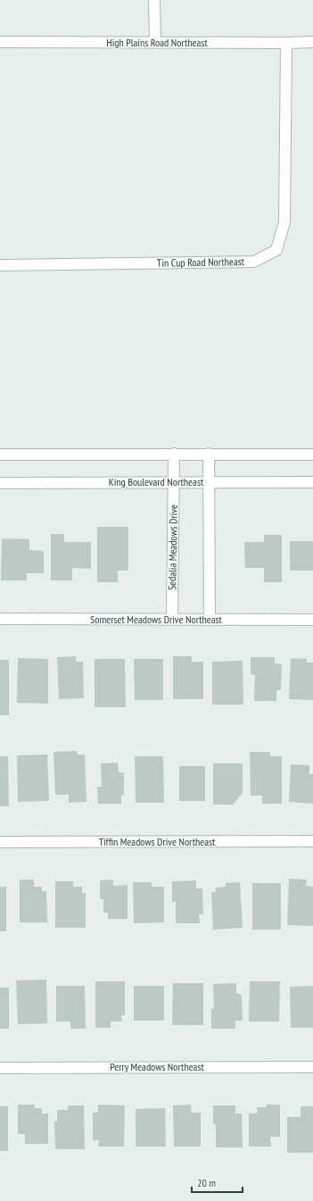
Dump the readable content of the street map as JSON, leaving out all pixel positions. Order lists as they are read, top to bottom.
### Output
{
  "streets": {
    "street": [
      "High Plains Road Northeast",
      "Tin Cup Road Northeast",
      "King Boulevard Northeast",
      "Sedalia Meadows Drive",
      "Somerset Meadows Drive Northeast",
      "Tiffin Meadows Drive Northeast",
      "Perry Meadows Northeast"
    ]
  },
  "crossings": [
    ["High Plains Road Northeast", "Tin Cup Road Northeast"],
    ["King Boulevard Northeast", "Sedalia Meadows Drive"],
    ["Sedalia Meadows Drive", "Somerset Meadows Drive Northeast"]
  ],
  "scale_bar": "20 m"
}
